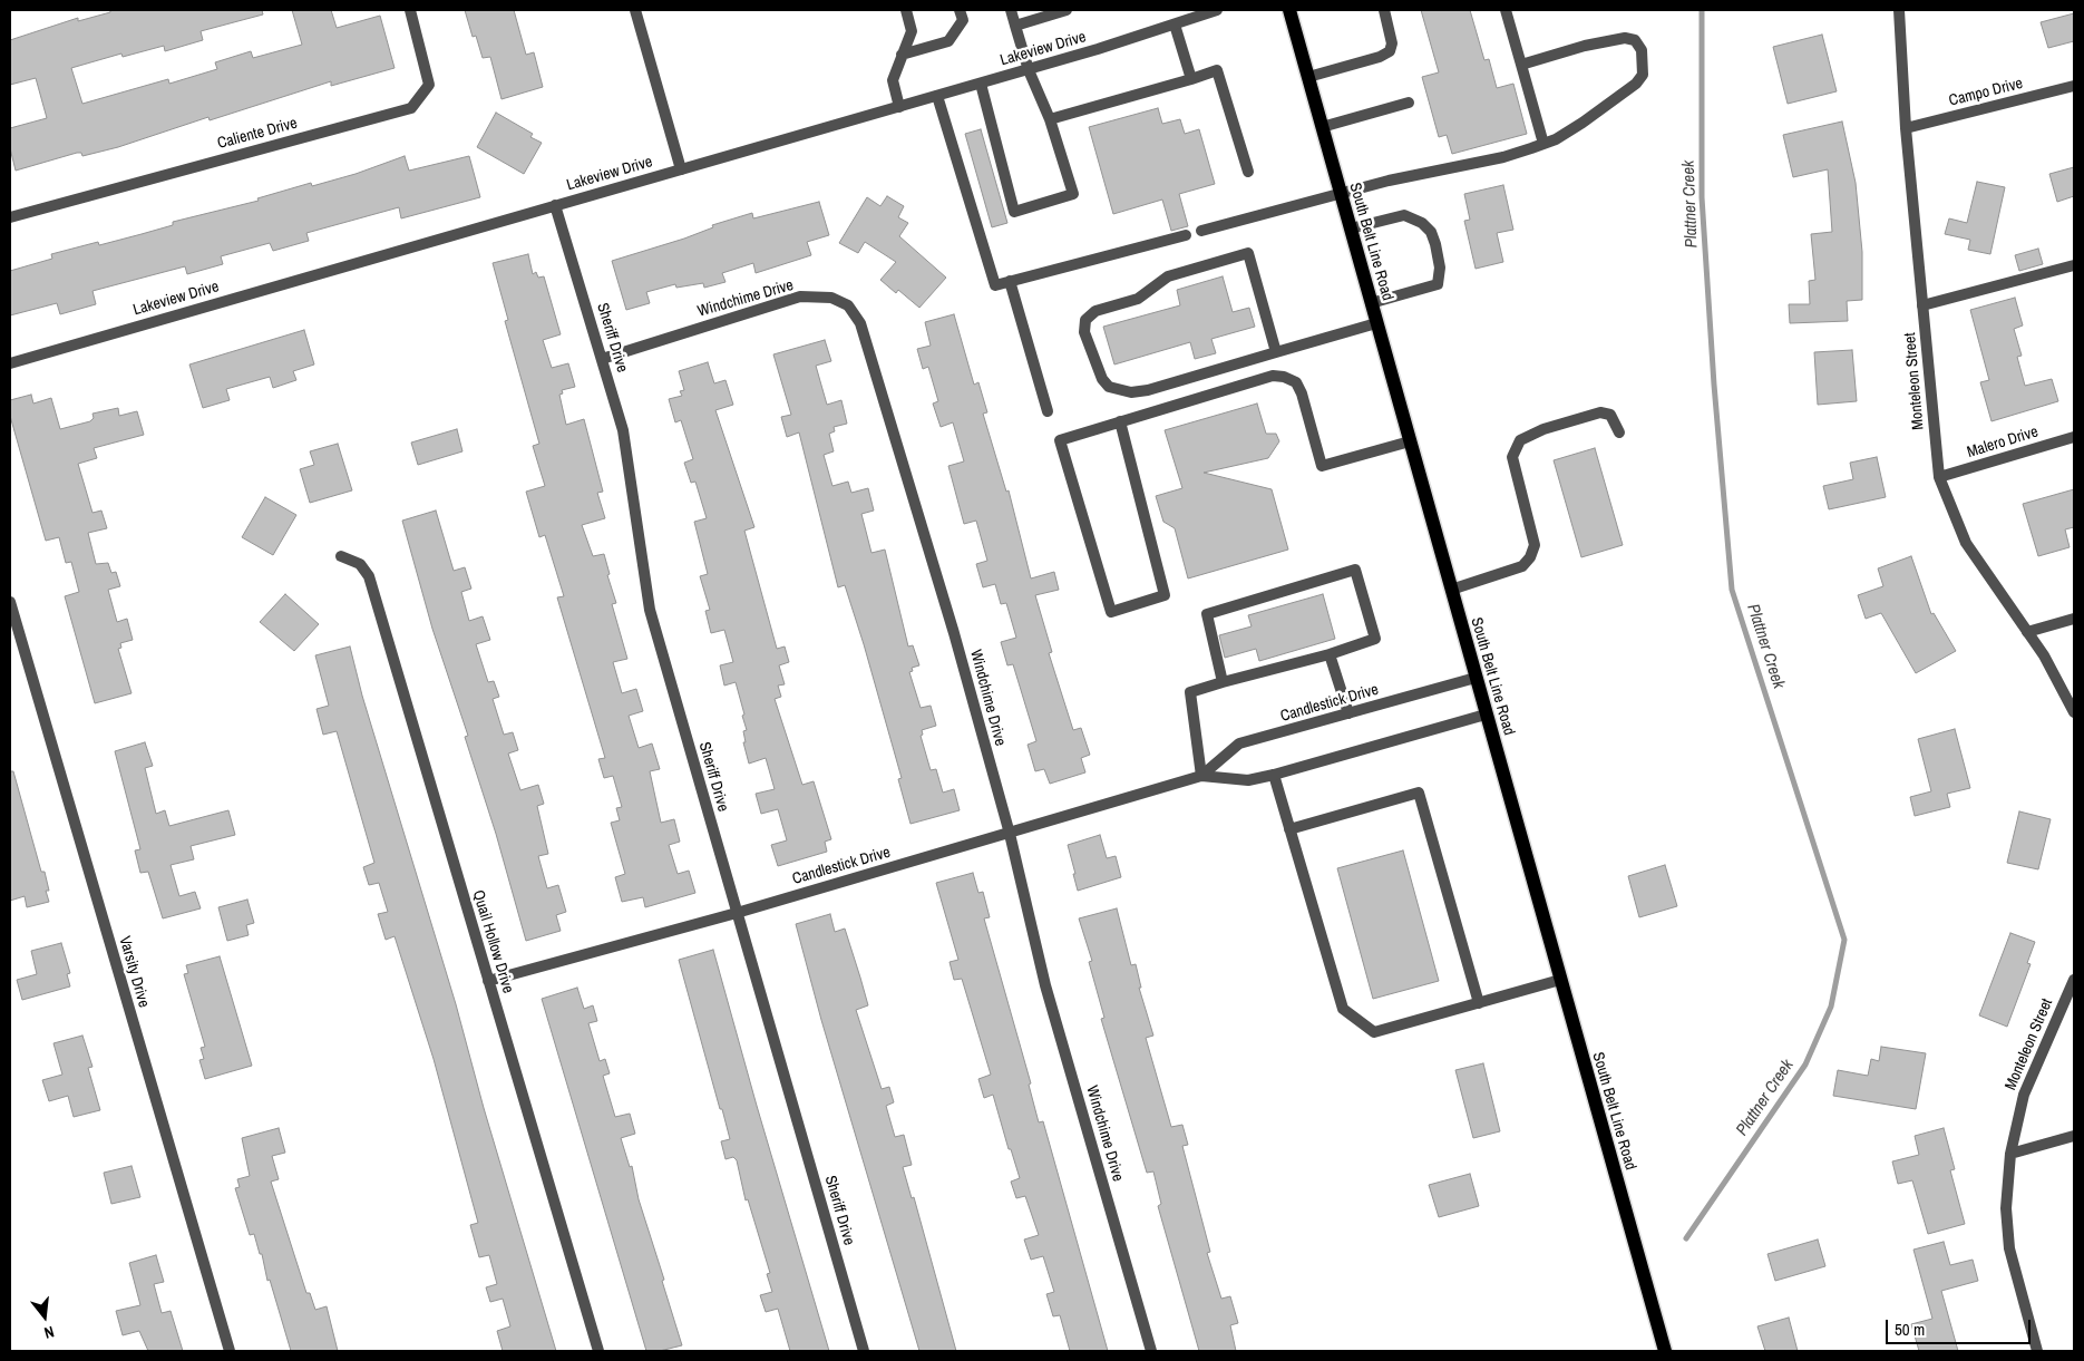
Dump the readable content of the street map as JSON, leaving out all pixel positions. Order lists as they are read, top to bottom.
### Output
{
  "streets": {
    "main road": ["South Belt Line Road"],
    "street": [
      "Lakeview Drive",
      "Campo Drive",
      "Caliente Drive",
      "Windchime Drive",
      "Sheriff Drive",
      "Monteleon Street",
      "Malero Drive",
      "Candlestick Drive",
      "Quail Hollow Drive",
      "Varsity Drive"
    ]
  },
  "crossings": [
    ["Lakeview Drive", "Sheriff Drive"],
    ["Campo Drive", "Monteleon Street"],
    ["South Belt Line Road", "Candlestick Drive"],
    ["Windchime Drive", "Sheriff Drive"],
    ["Windchime Drive", "Candlestick Drive"],
    ["Sheriff Drive", "Candlestick Drive"],
    ["Monteleon Street", "Malero Drive"],
    ["Candlestick Drive", "Quail Hollow Drive"]
  ],
  "water": ["Plattner Creek"],
  "scale_bar": "50 m",
  "north": "bottom"
}
